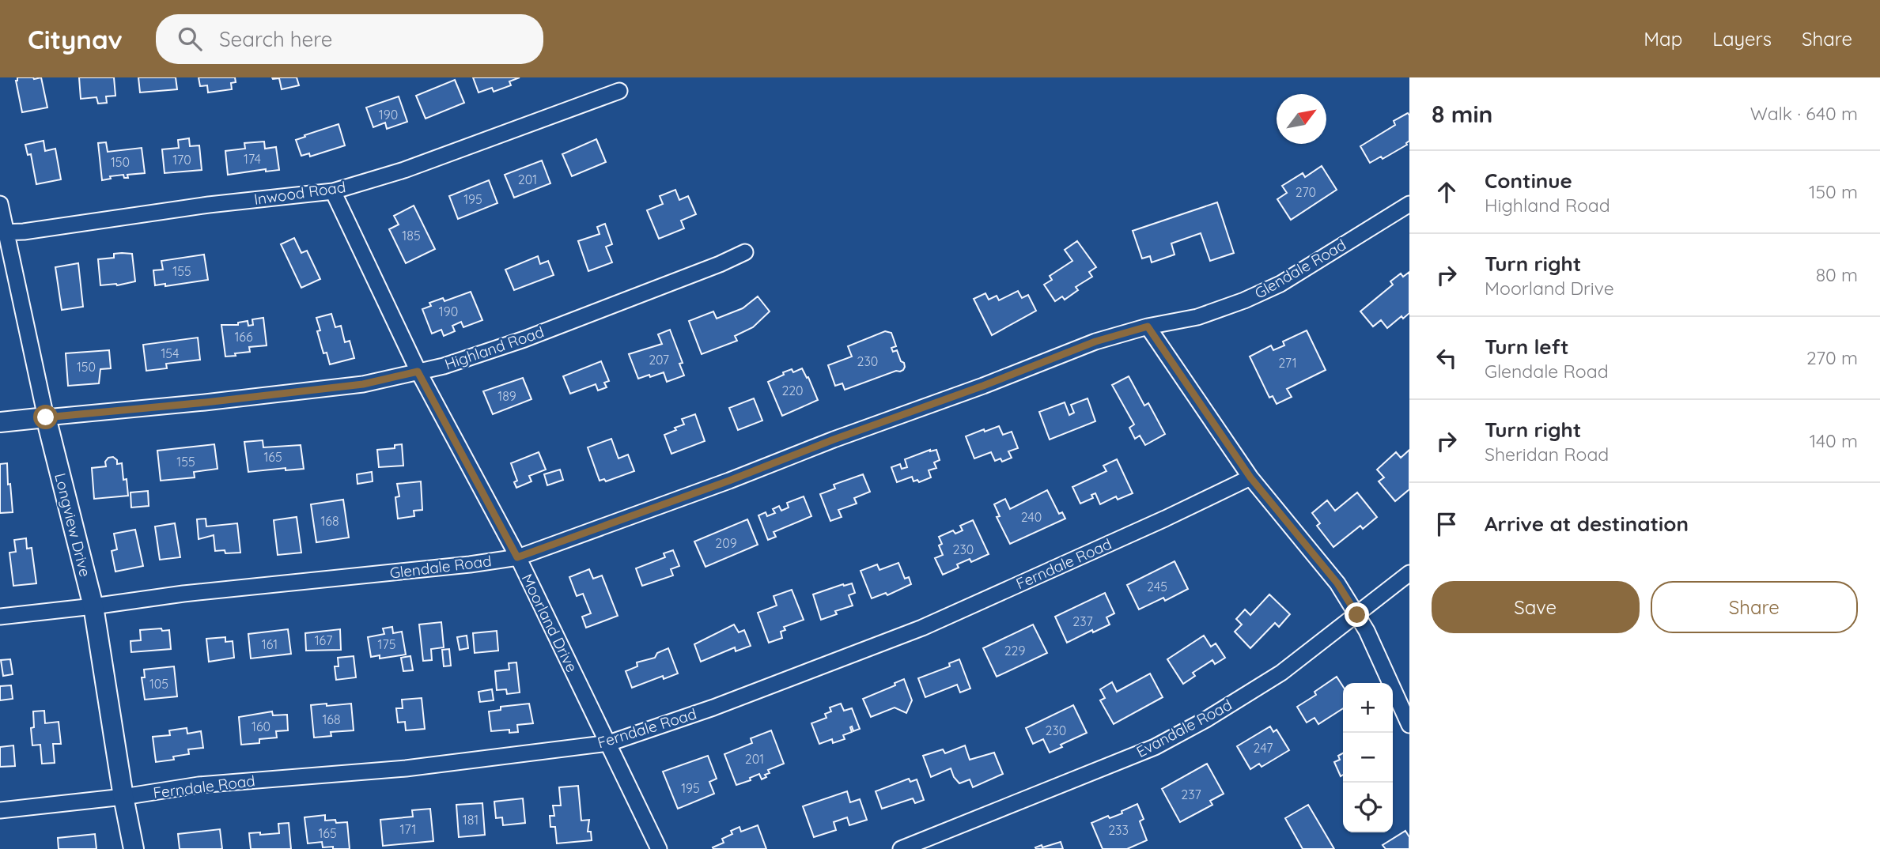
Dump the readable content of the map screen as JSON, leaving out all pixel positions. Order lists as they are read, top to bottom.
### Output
{
  "streets": {
    "street": [
      "Inwood Road",
      "Glendale Road",
      "Highland Road",
      "Longview Drive",
      "Ferndale Road",
      "Moorland Drive",
      "Evandale Road"
    ]
  },
  "crossings": [
    ["Inwood Road", "Longview Drive"],
    ["Inwood Road", "Moorland Drive"],
    ["Glendale Road", "Longview Drive"],
    ["Glendale Road", "Moorland Drive"],
    ["Highland Road", "Longview Drive"],
    ["Highland Road", "Moorland Drive"],
    ["Longview Drive", "Ferndale Road"],
    ["Ferndale Road", "Moorland Drive"]
  ],
  "house_numbers": [
    "190",
    "174",
    "170",
    "150",
    "201",
    "270",
    "195",
    "185",
    "155",
    "190",
    "166",
    "154",
    "207",
    "230",
    "271",
    "150",
    "220",
    "189",
    "165",
    "155",
    "240",
    "168",
    "209",
    "230",
    "245",
    "237",
    "167",
    "161",
    "175",
    "229",
    "105",
    "168",
    "160",
    "230",
    "247",
    "201",
    "195",
    "237",
    "181",
    "171",
    "233",
    "165"
  ],
  "north": "top right",
  "page": {
    "header": "Citynav",
    "search": "Search here",
    "nav": ["Map", "Layers", "Share"],
    "heading": ["8 min", "Walk · 640 m"],
    "list": [
      ["Continue", "Highland Road", "150 m"],
      ["Turn right", "Moorland Drive", "80 m"],
      ["Turn left", "Glendale Road", "270 m"],
      ["Turn right", "Sheridan Road", "140 m"],
      "Arrive at destination"
    ],
    "buttons": ["Save", "Share"],
    "map_buttons": ["+", "−"]
  }
}
